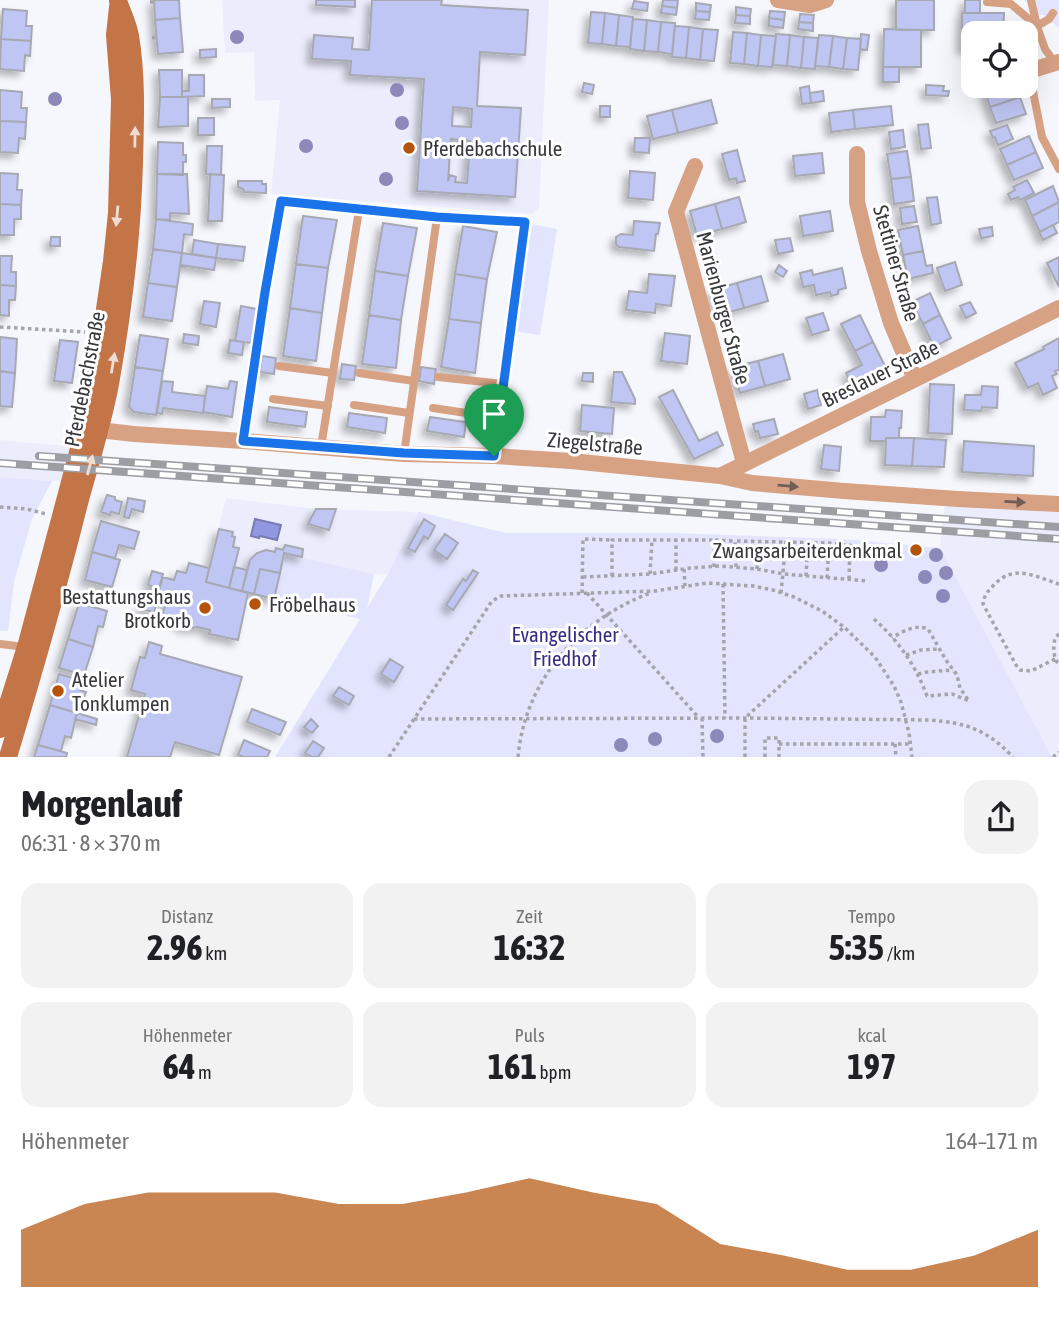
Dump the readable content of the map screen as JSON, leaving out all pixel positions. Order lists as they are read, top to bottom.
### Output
{
  "streets": {
    "main road": ["Pferdebachstraße"],
    "street": [
      "Stettiner Straße",
      "Marienburger Straße",
      "Breslauer Straße",
      "Ziegelstraße"
    ]
  },
  "crossings": [
    ["Stettiner Straße", "Breslauer Straße"],
    ["Marienburger Straße", "Breslauer Straße"],
    ["Breslauer Straße", "Ziegelstraße"],
    ["Pferdebachstraße", "Ziegelstraße"]
  ],
  "one_way": ["Ziegelstraße"],
  "parks": ["Evangelischer Friedhof"],
  "places": [
    "Pferdebachschule",
    "Zwangsarbeiterdenkmal",
    "Fröbelhaus",
    "Bestattungshaus Brotkorb",
    "Atelier Tonklumpen"
  ],
  "page": {
    "heading": ["Morgenlauf", "06:31 · 8 × 370 m"],
    "stats": [
      ["Distanz", "2.96 km"],
      ["Zeit", "16:32"],
      ["Tempo", "5:35 /km"],
      ["Höhenmeter", "64 m"],
      ["Puls", "161 bpm"],
      ["kcal", "197"]
    ],
    "chart": ["Höhenmeter", "164–171 m"]
  }
}
